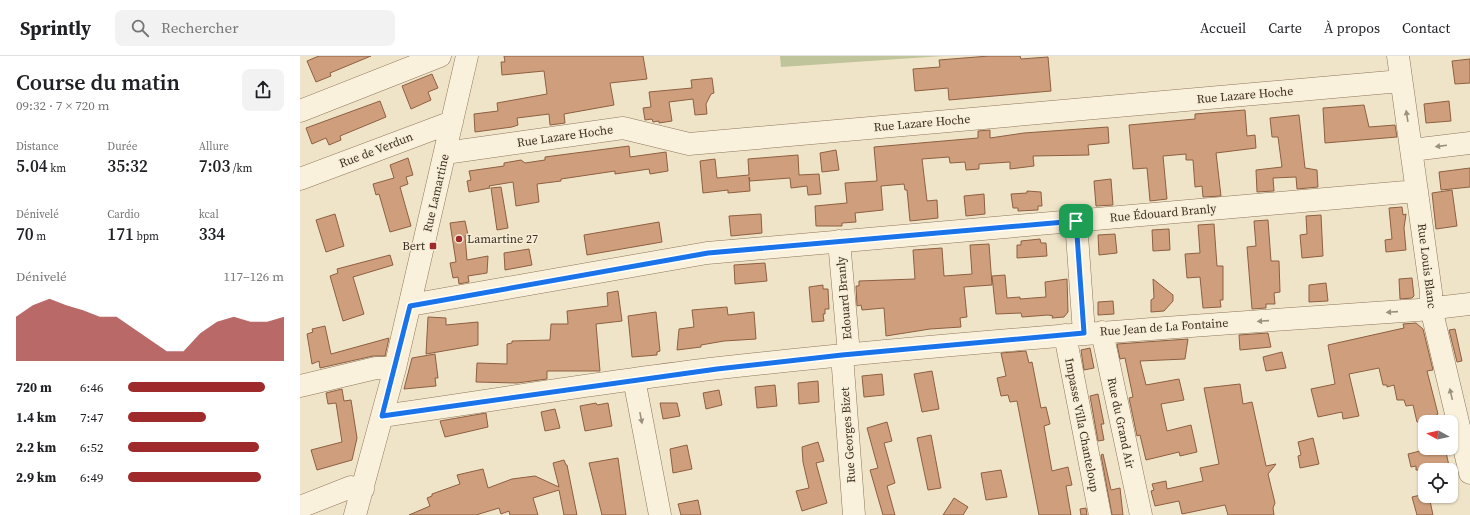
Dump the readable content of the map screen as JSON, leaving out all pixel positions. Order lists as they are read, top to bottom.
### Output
{
  "streets": {
    "street": [
      "Rue Lazare Hoche",
      "Rue de Verdun",
      "Rue Lamartine",
      "Rue Édouard Branly",
      "Rue Louis Blanc",
      "Edouard Branly",
      "Rue Jean de La Fontaine",
      "Rue du Grand Air",
      "Impasse Villa Chanteloup",
      "Rue Georges Bizet"
    ]
  },
  "crossings": [
    ["Rue Lazare Hoche", "Rue Lamartine"],
    ["Rue Lazare Hoche", "Rue Louis Blanc"],
    ["Rue de Verdun", "Rue Lamartine"],
    ["Rue Lamartine", "Rue Édouard Branly"],
    ["Rue Lamartine", "Rue Jean de La Fontaine"],
    ["Rue Édouard Branly", "Rue Louis Blanc"],
    ["Rue Édouard Branly", "Edouard Branly"],
    ["Rue Louis Blanc", "Rue Jean de La Fontaine"],
    ["Edouard Branly", "Rue Jean de La Fontaine"],
    ["Edouard Branly", "Rue Georges Bizet"],
    ["Rue Jean de La Fontaine", "Rue du Grand Air"],
    ["Rue Jean de La Fontaine", "Impasse Villa Chanteloup"],
    ["Rue Jean de La Fontaine", "Rue Georges Bizet"],
    ["Rue du Grand Air", "Impasse Villa Chanteloup"]
  ],
  "one_way": ["Rue Louis Blanc"],
  "places": {
    "other": ["Lamartine 27"],
    "transit": ["Bert"]
  },
  "north": "left",
  "page": {
    "header": "Sprintly",
    "search": "Rechercher",
    "nav": [
      "Accueil",
      "Carte",
      "À propos",
      "Contact"
    ],
    "heading": ["Course du matin", "09:32 · 7 × 720 m"],
    "stats": [
      ["Distance", "5.04 km"],
      ["Durée", "35:32"],
      ["Allure", "7:03 /km"],
      ["Dénivelé", "70 m"],
      ["Cardio", "171 bpm"],
      ["kcal", "334"]
    ],
    "chart": ["Dénivelé", "117–126 m"],
    "list": [
      {
        "name": "720 m",
        "note": "6:46"
      },
      {
        "name": "1.4 km",
        "note": "7:47"
      },
      {
        "name": "2.2 km",
        "note": "6:52"
      },
      {
        "name": "2.9 km",
        "note": "6:49"
      }
    ]
  }
}
